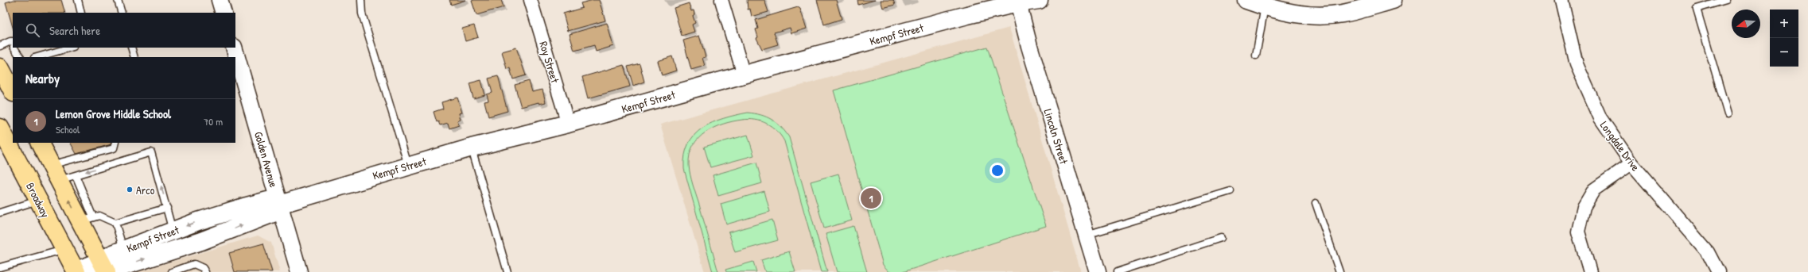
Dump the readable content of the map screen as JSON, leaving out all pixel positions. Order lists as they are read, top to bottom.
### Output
{
  "streets": {
    "main road": ["Kempf Street", "Broadway"],
    "street": [
      "Roy Street",
      "Lincoln Street",
      "Longdale Drive",
      "Golden Avenue"
    ]
  },
  "crossings": [
    ["Kempf Street", "Roy Street"],
    ["Kempf Street", "Lincoln Street"],
    ["Kempf Street", "Golden Avenue"],
    ["Kempf Street", "Broadway"]
  ],
  "places": ["Arco"],
  "north": "left",
  "page": {
    "map_buttons": ["+", "−"],
    "search": "Search here",
    "heading": "Nearby",
    "list": [
      {
        "mark": "1",
        "name": "Lemon Grove Middle School",
        "note": "School",
        "value": "70 m"
      }
    ],
    "pins": "1"
  }
}
